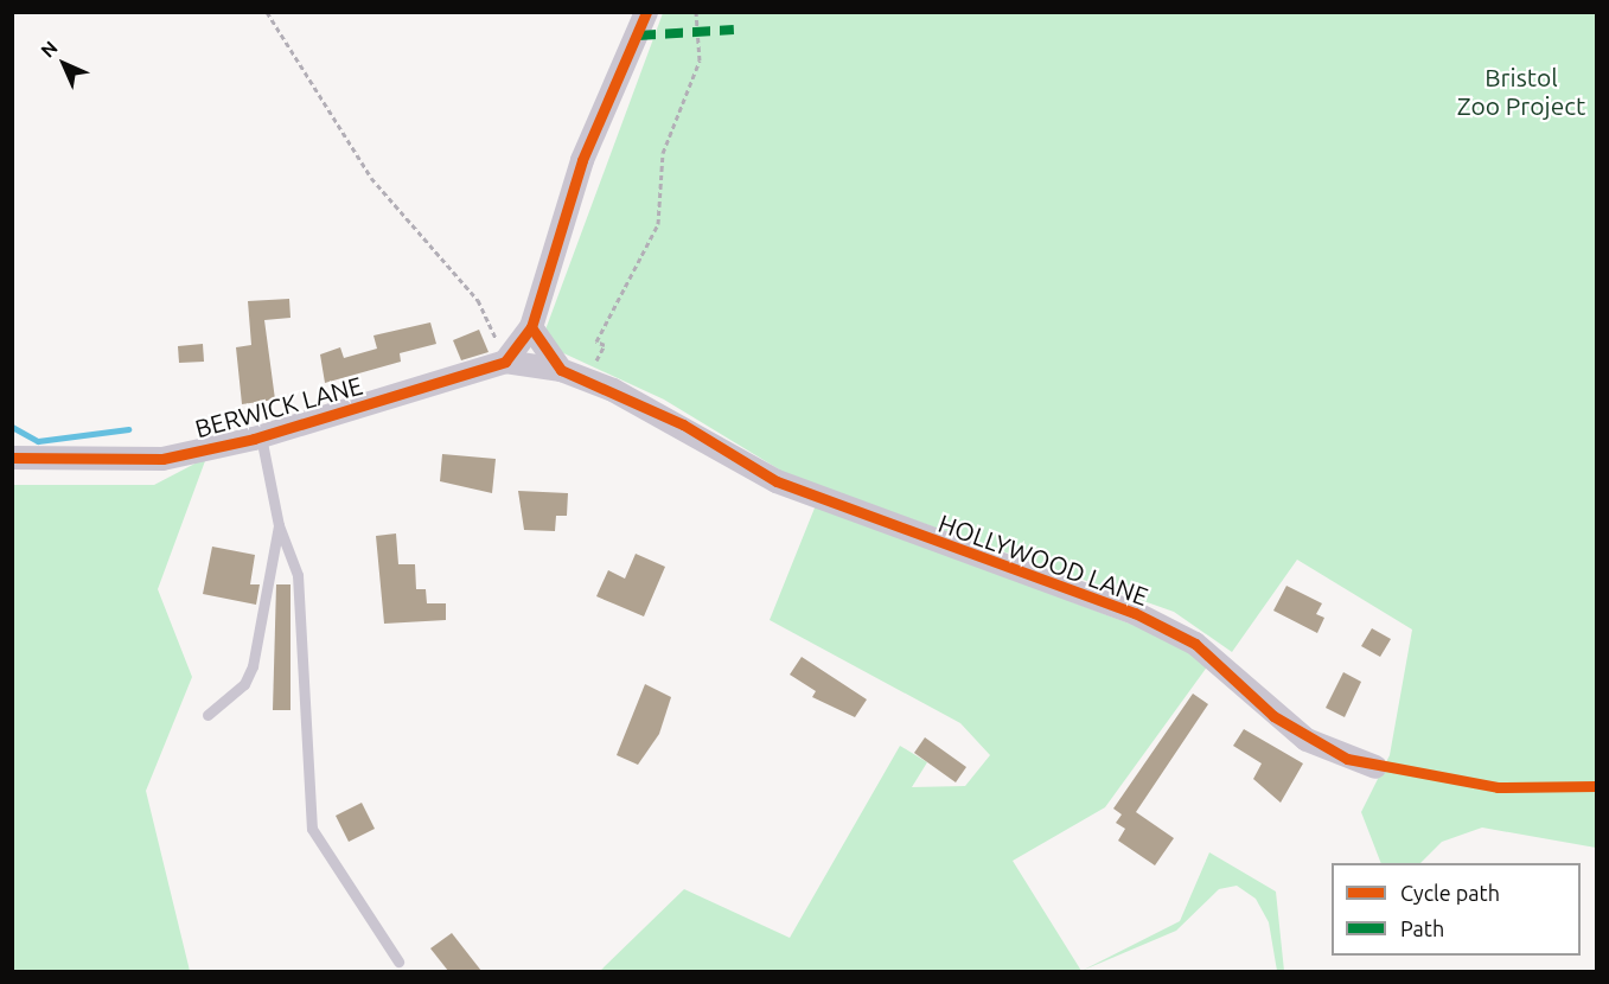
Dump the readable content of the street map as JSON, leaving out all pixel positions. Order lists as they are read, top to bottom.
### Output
{
  "streets": {
    "street": ["BERWICK LANE", "HOLLYWOOD LANE"]
  },
  "crossings": [
    ["BERWICK LANE", "HOLLYWOOD LANE"]
  ],
  "parks": ["Bristol Zoo Project"],
  "legend": ["Cycle path", "Path"],
  "north": "top left"
}
